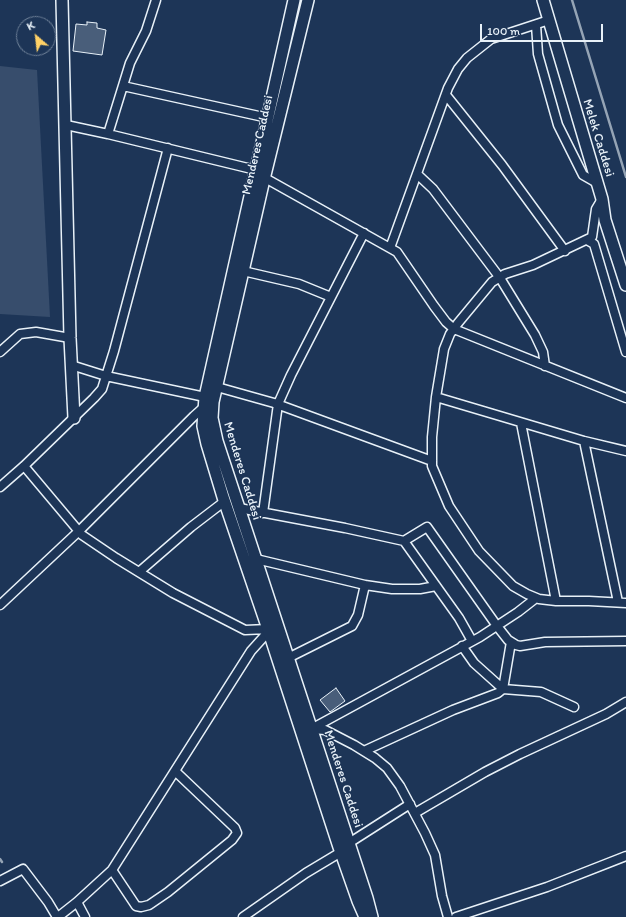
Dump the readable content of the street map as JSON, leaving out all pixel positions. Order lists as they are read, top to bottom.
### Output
{
  "streets": {
    "main road": ["Melek Caddesi", "Menderes Caddesi"]
  },
  "scale_bar": "100 m",
  "north": "top left"
}
